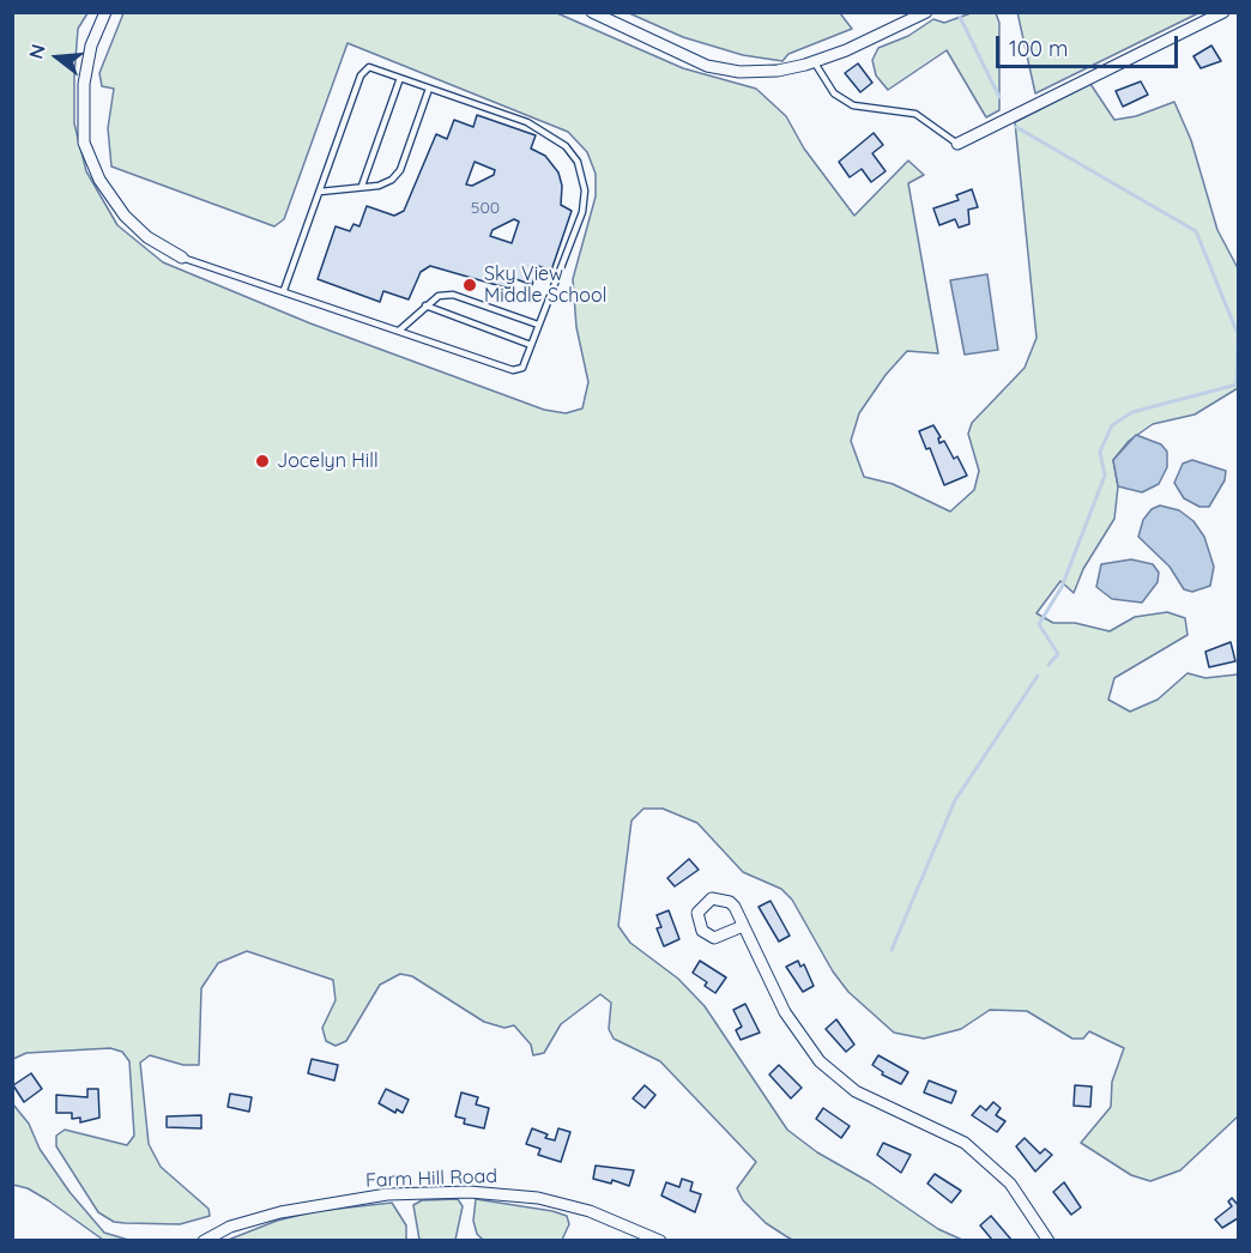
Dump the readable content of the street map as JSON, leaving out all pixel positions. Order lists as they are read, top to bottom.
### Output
{
  "streets": {
    "street": ["Farm Hill Road"]
  },
  "places": ["Sky View Middle School", "Jocelyn Hill"],
  "house_numbers": ["500"],
  "scale_bar": "100 m",
  "north": "left"
}
